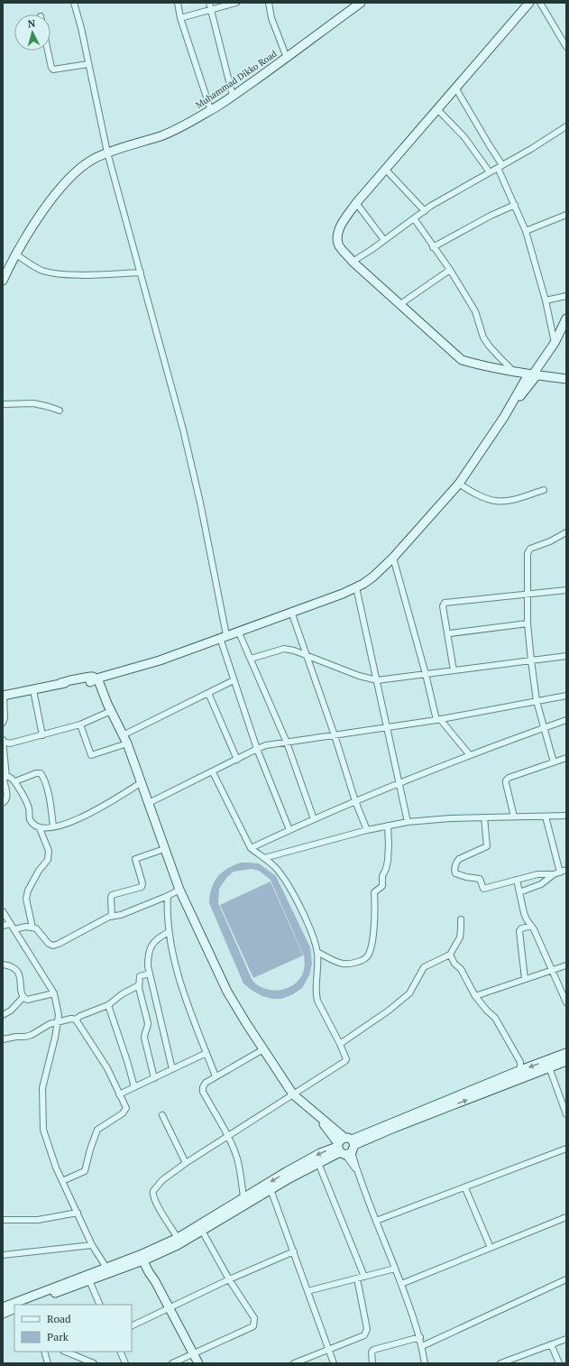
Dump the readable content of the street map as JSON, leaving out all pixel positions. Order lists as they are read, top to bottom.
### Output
{
  "streets": {
    "street": ["Muhammad Dikko Road"]
  },
  "legend": ["Road", "Park"],
  "north": "top"
}
